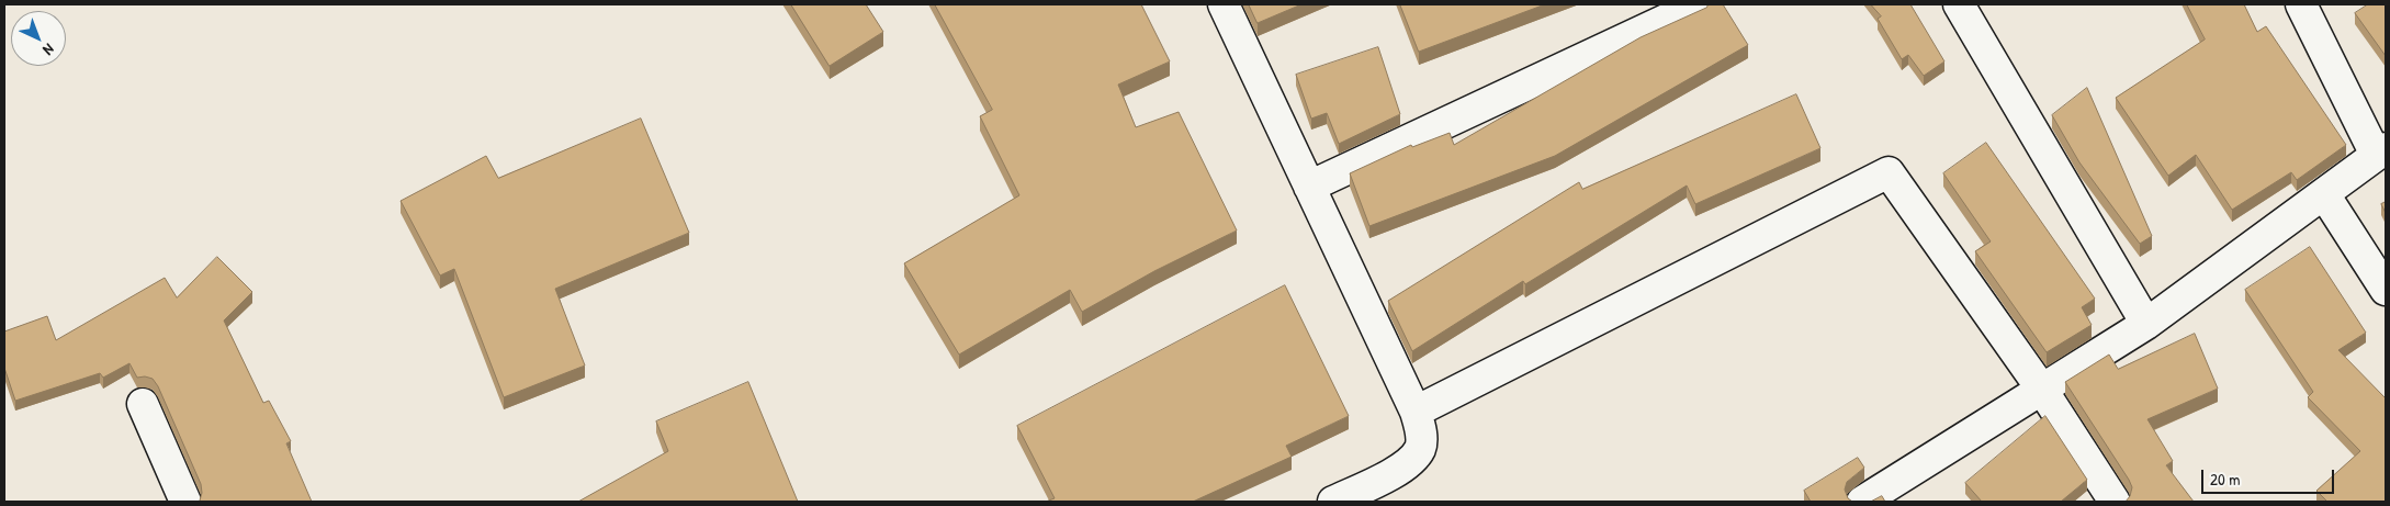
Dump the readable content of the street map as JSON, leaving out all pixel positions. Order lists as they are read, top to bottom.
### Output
{
  "scale_bar": "20 m",
  "north": "bottom right"
}
